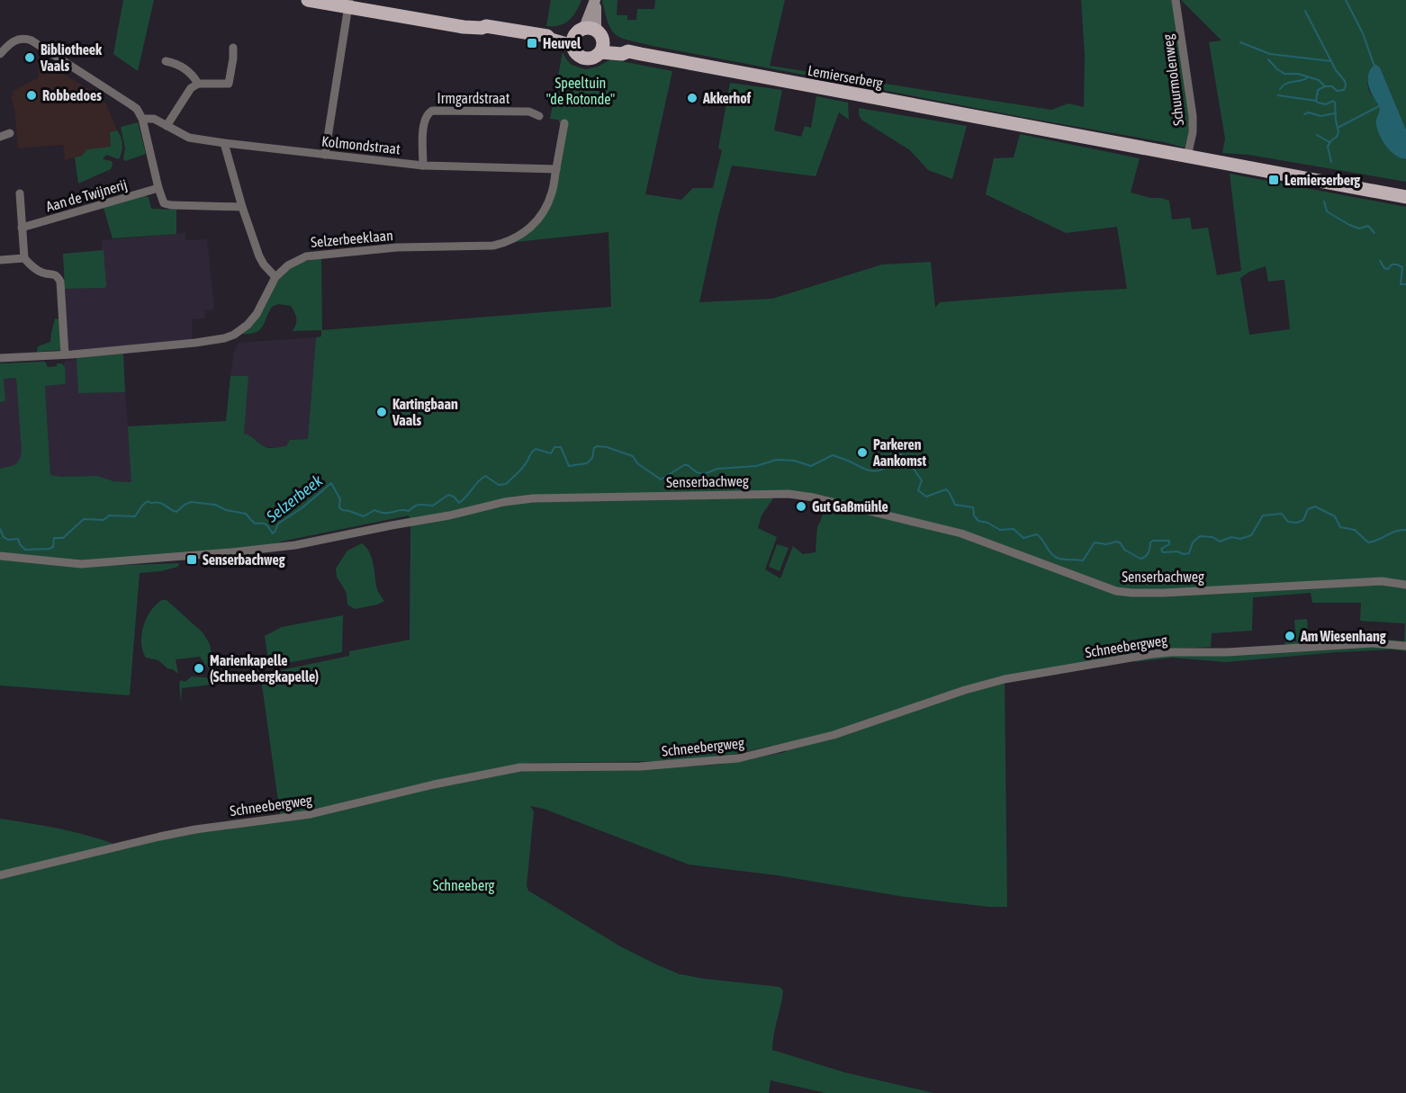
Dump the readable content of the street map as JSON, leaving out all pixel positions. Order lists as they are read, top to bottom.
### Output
{
  "streets": {
    "main road": ["Lemierserberg"],
    "street": [
      "Schuurmolenweg",
      "Irmgardstraat",
      "Kolmondstraat",
      "Aan de Twijnerij",
      "Selzerbeeklaan",
      "Senserbachweg",
      "Schneebergweg"
    ]
  },
  "crossings": [
    ["Lemierserberg", "Schuurmolenweg"],
    ["Irmgardstraat", "Kolmondstraat"],
    ["Kolmondstraat", "Selzerbeeklaan"]
  ],
  "water": ["Selzerbeek"],
  "parks": ["Speeltuin \"de Rotonde\"", "Schneeberg"],
  "places": {
    "transit": ["Heuvel", "Lemierserberg", "Senserbachweg"],
    "other": [
      "Bibliotheek Vaals",
      "Robbedoes",
      "Akkerhof",
      "Kartingbaan Vaals",
      "Parkeren Aankomst",
      "Gut Gaßmühle",
      "Am Wiesenhang",
      "Marienkapelle (Schneebergkapelle)"
    ]
  }
}
